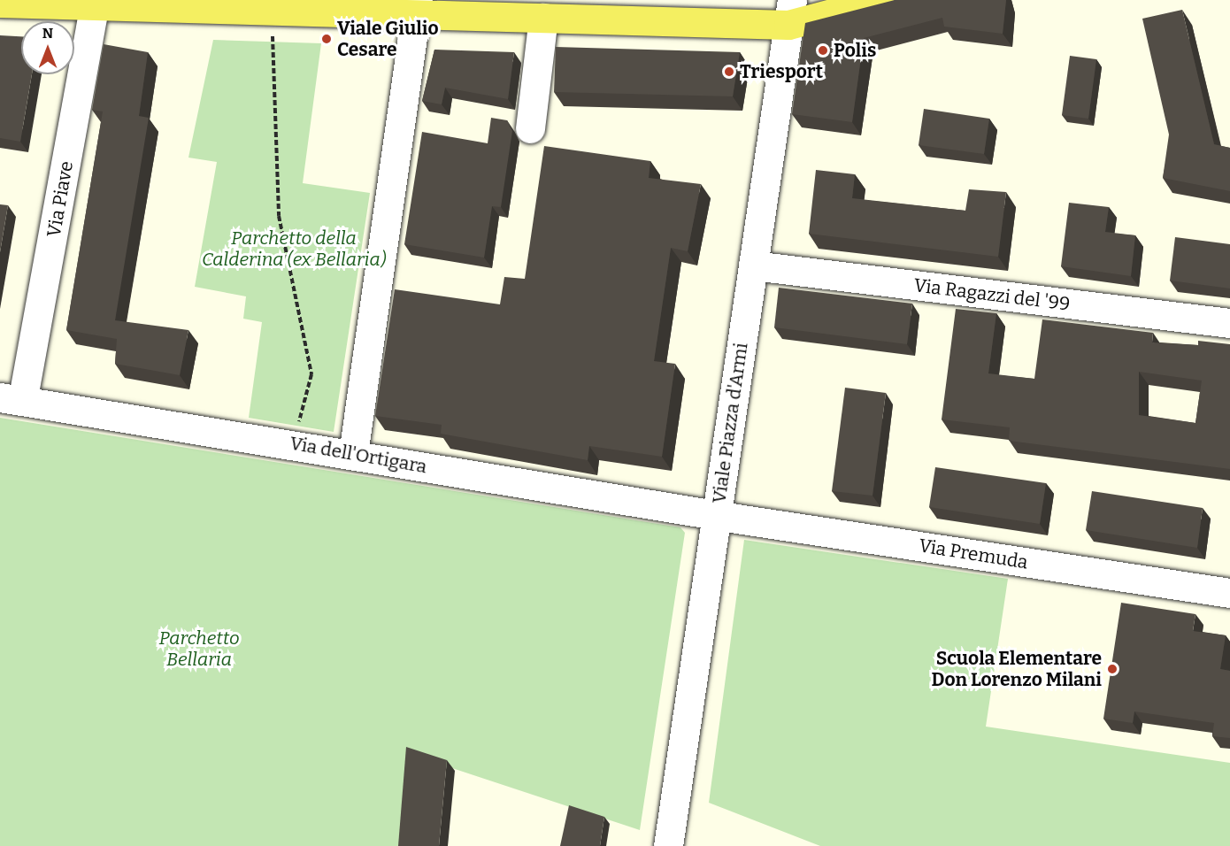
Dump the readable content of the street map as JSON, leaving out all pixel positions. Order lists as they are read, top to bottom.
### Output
{
  "streets": {
    "street": [
      "Via Piave",
      "Via Ragazzi del '99",
      "Viale Piazza d'Armi",
      "Via dell'Ortigara",
      "Via Premuda"
    ]
  },
  "crossings": [
    ["Via Piave", "Via dell'Ortigara"],
    ["Via Ragazzi del '99", "Viale Piazza d'Armi"],
    ["Viale Piazza d'Armi", "Via dell'Ortigara"],
    ["Viale Piazza d'Armi", "Via Premuda"],
    ["Via dell'Ortigara", "Via Premuda"]
  ],
  "parks": ["Parchetto della Calderina (ex Bellaria)", "Parchetto Bellaria"],
  "places": [
    "Viale Giulio Cesare",
    "Polis",
    "Triesport",
    "Scuola Elementare Don Lorenzo Milani"
  ],
  "north": "top"
}
